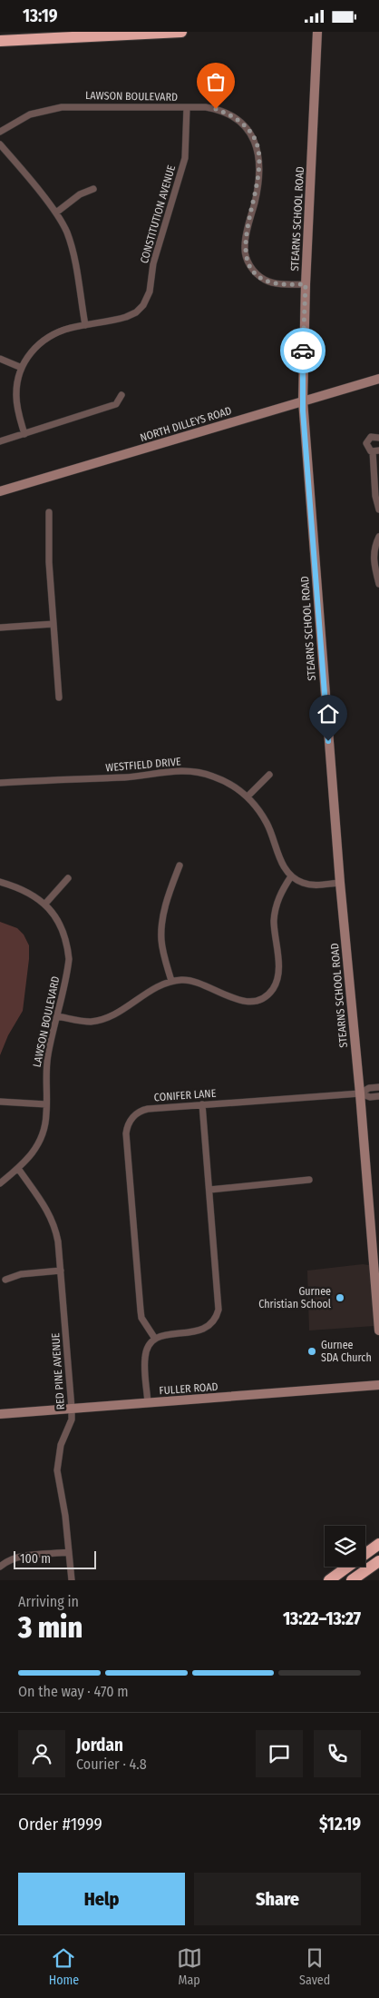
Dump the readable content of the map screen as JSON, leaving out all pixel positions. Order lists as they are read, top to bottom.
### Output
{
  "streets": {
    "main road": ["STEARNS SCHOOL ROAD", "NORTH DILLEYS ROAD", "FULLER ROAD"],
    "street": [
      "LAWSON BOULEVARD",
      "CONSTITUTION AVENUE",
      "WESTFIELD DRIVE",
      "CONIFER LANE",
      "RED PINE AVENUE"
    ]
  },
  "crossings": [
    ["LAWSON BOULEVARD", "CONSTITUTION AVENUE"],
    ["LAWSON BOULEVARD", "STEARNS SCHOOL ROAD"],
    ["LAWSON BOULEVARD", "RED PINE AVENUE"],
    ["STEARNS SCHOOL ROAD", "NORTH DILLEYS ROAD"],
    ["STEARNS SCHOOL ROAD", "CONIFER LANE"],
    ["RED PINE AVENUE", "FULLER ROAD"]
  ],
  "places": ["Gurnee Christian School", "Gurnee SDA Church"],
  "scale_bar": "100 m",
  "page": {
    "status": "13:19",
    "scale": "100 m",
    "heading": ["3 min", "Arriving in", "13:22–13:27"],
    "panel": [
      "Jordan",
      "Courier · 4.8",
      "Order #1999",
      "$12.19"
    ],
    "bar": "On the way · 470 m",
    "buttons": ["Help", "Share"],
    "tabs": ["Home", "Map", "Saved"]
  }
}
